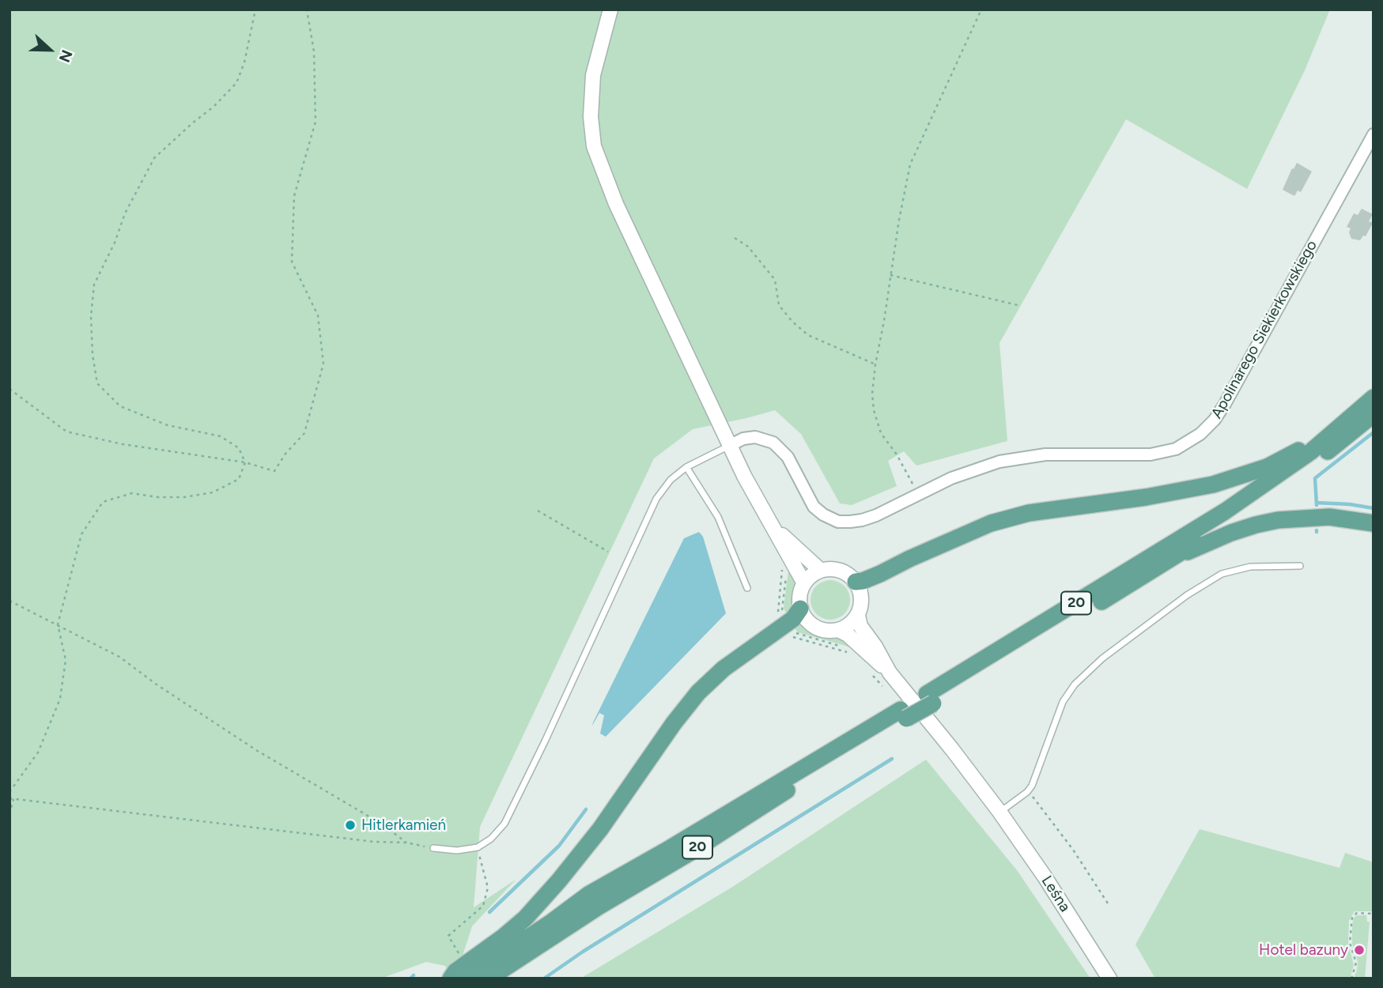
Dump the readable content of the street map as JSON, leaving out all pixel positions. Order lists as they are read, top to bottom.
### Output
{
  "streets": {
    "main road": ["20"],
    "street": ["Apolinarego Siekierkowskiego", "Leśna"]
  },
  "places": ["Hitlerkamień", "Hotel bazuny"],
  "north": "right"
}
